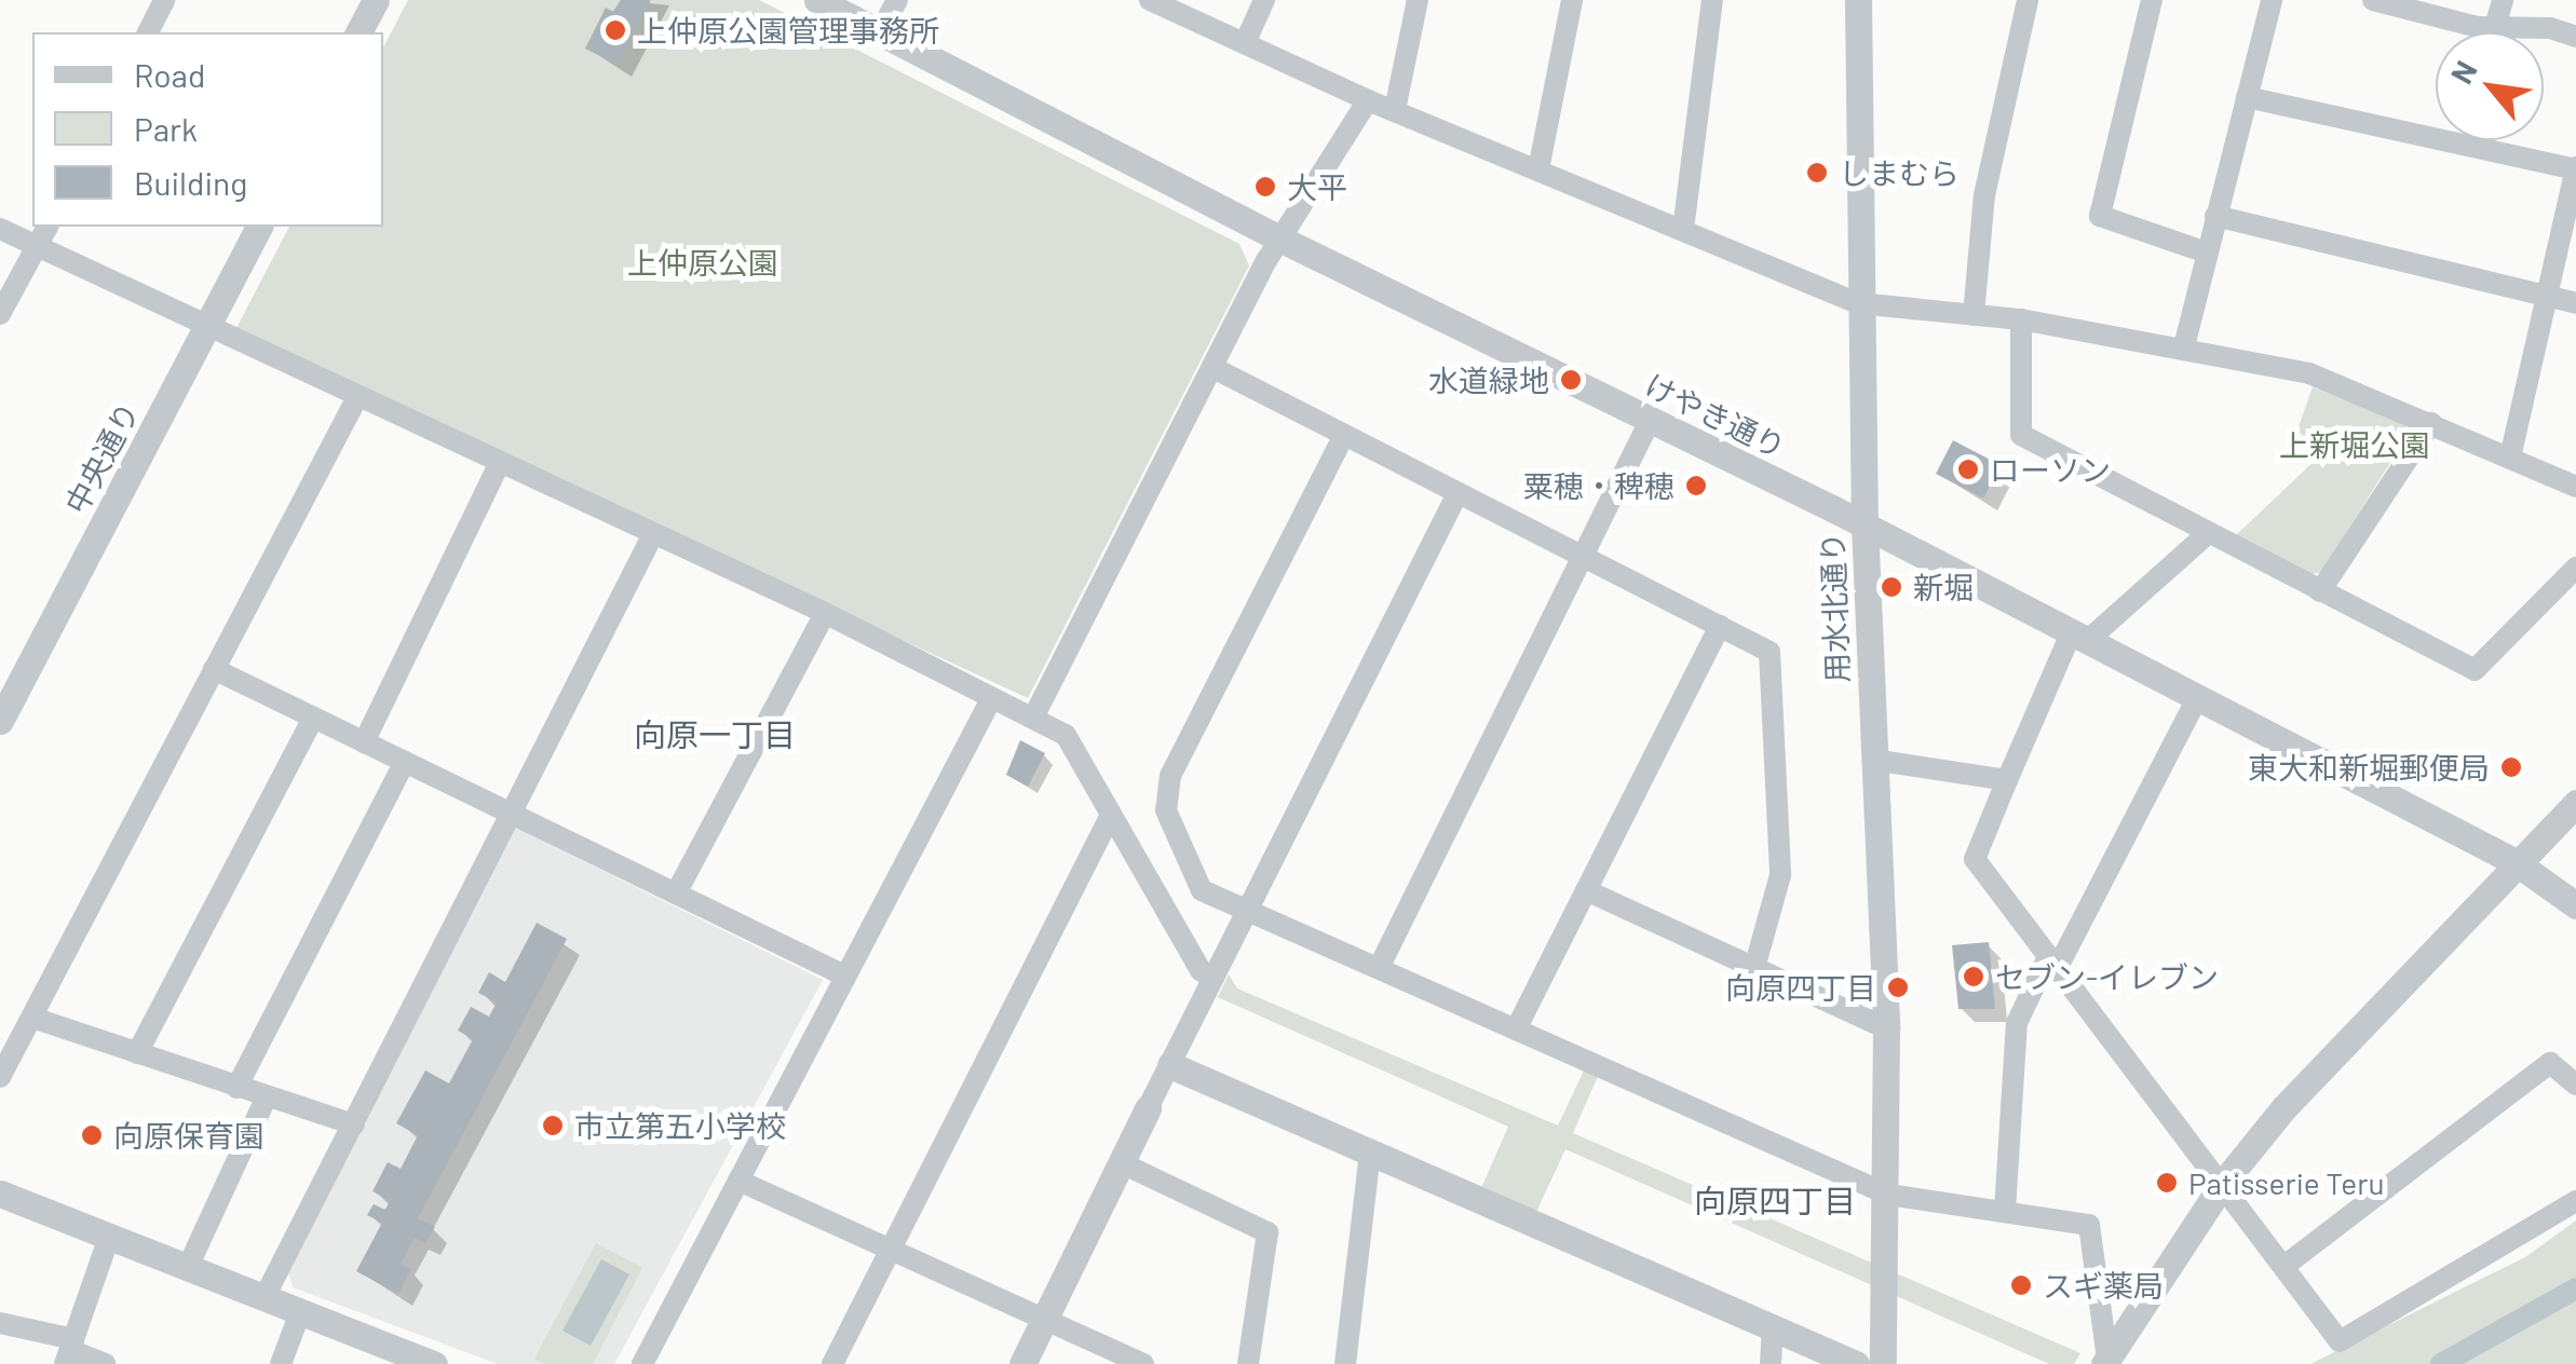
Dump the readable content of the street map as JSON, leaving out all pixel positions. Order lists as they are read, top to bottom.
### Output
{
  "streets": {
    "street": ["けやき通り", "中央通り", "用水北通り"]
  },
  "crossings": [
    ["けやき通り", "用水北通り"]
  ],
  "districts": ["向原一丁目", "向原四丁目"],
  "parks": ["上仲原公園", "上新堀公園"],
  "places": [
    "上仲原公園管理事務所",
    "しまむら",
    "大平",
    "水道緑地",
    "ローソン",
    "粟穂・稗穂",
    "新堀",
    "東大和新堀郵便局",
    "セブン-イレブン",
    "向原四丁目",
    "市立第五小学校",
    "向原保育園",
    "Patisserie Teru",
    "スギ薬局"
  ],
  "legend": ["Road", "Park", "Building"],
  "north": "top left"
}
